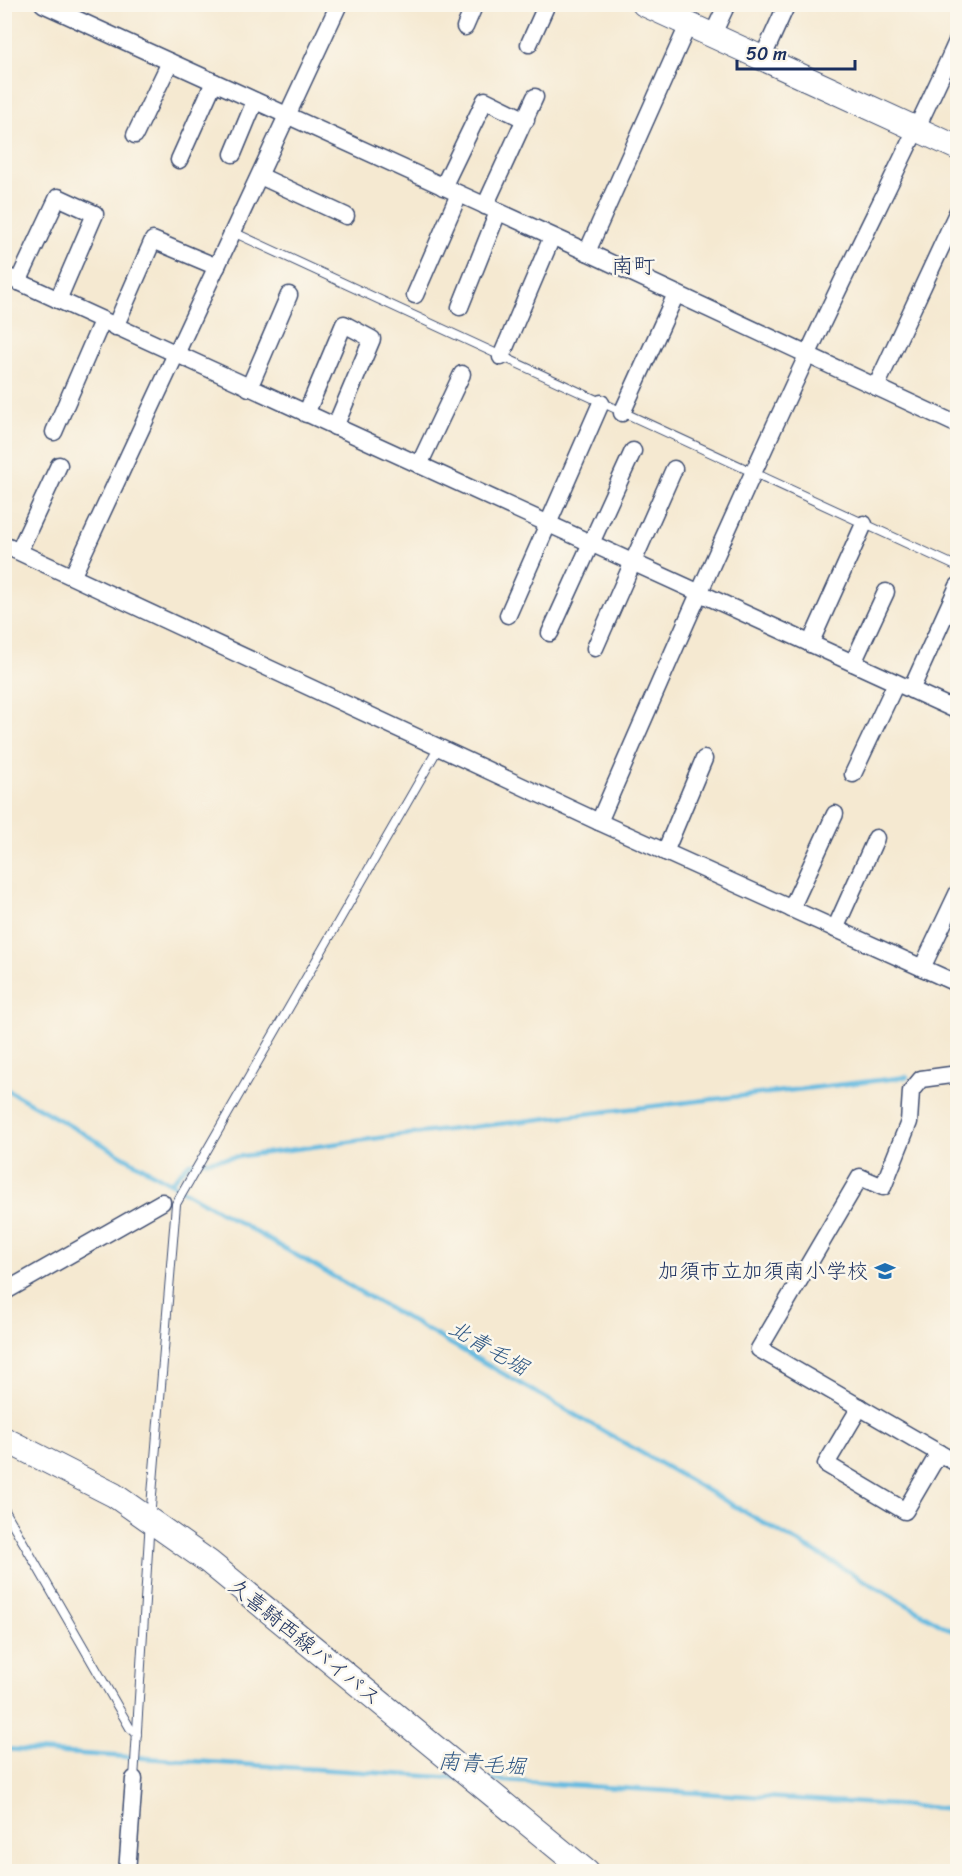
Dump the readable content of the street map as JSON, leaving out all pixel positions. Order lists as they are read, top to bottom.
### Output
{
  "streets": {
    "main road": ["久喜騎西線バイパス"]
  },
  "districts": ["南町"],
  "water": ["北青毛堀", "南青毛堀"],
  "places": {
    "school or university": ["加須市立加須南小学校"]
  },
  "scale_bar": "50 m"
}
